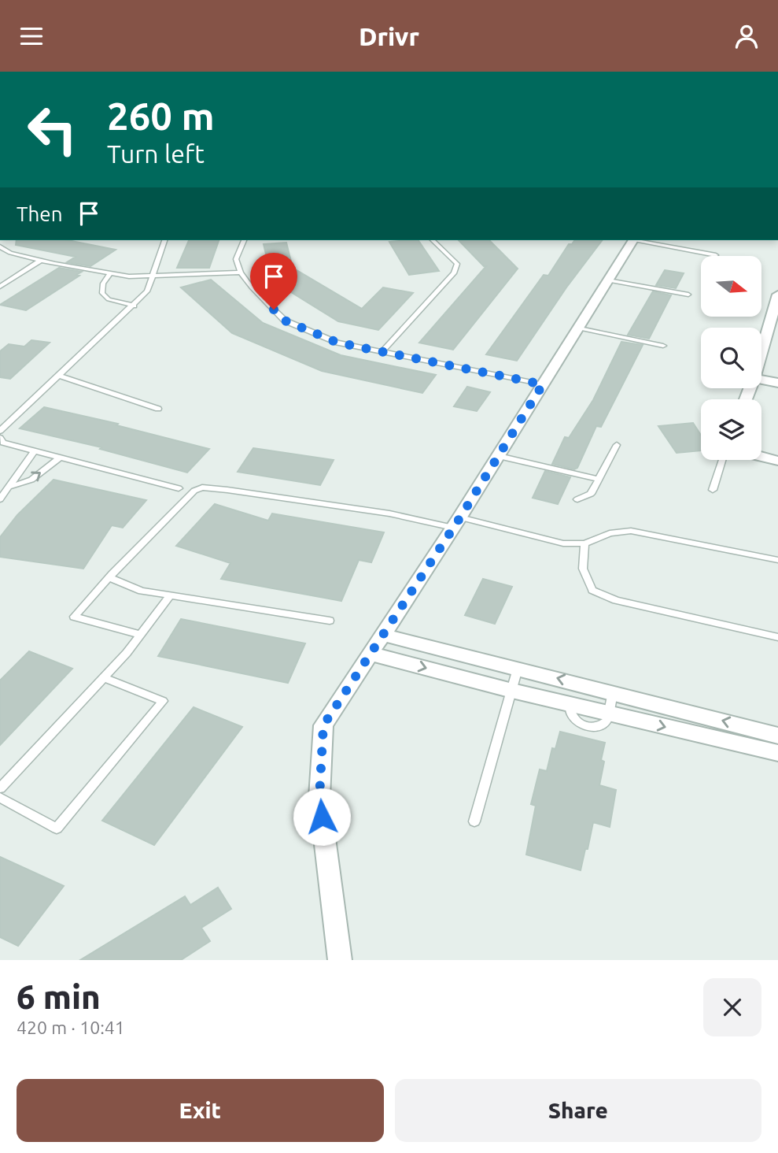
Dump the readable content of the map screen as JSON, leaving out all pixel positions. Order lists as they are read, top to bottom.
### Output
{
  "north": "right",
  "page": {
    "header": "Drivr",
    "turn": ["260 m", "Turn left"],
    "then": "Then",
    "heading": ["6 min", "420 m · 10:41"],
    "buttons": ["Exit", "Share"]
  }
}
